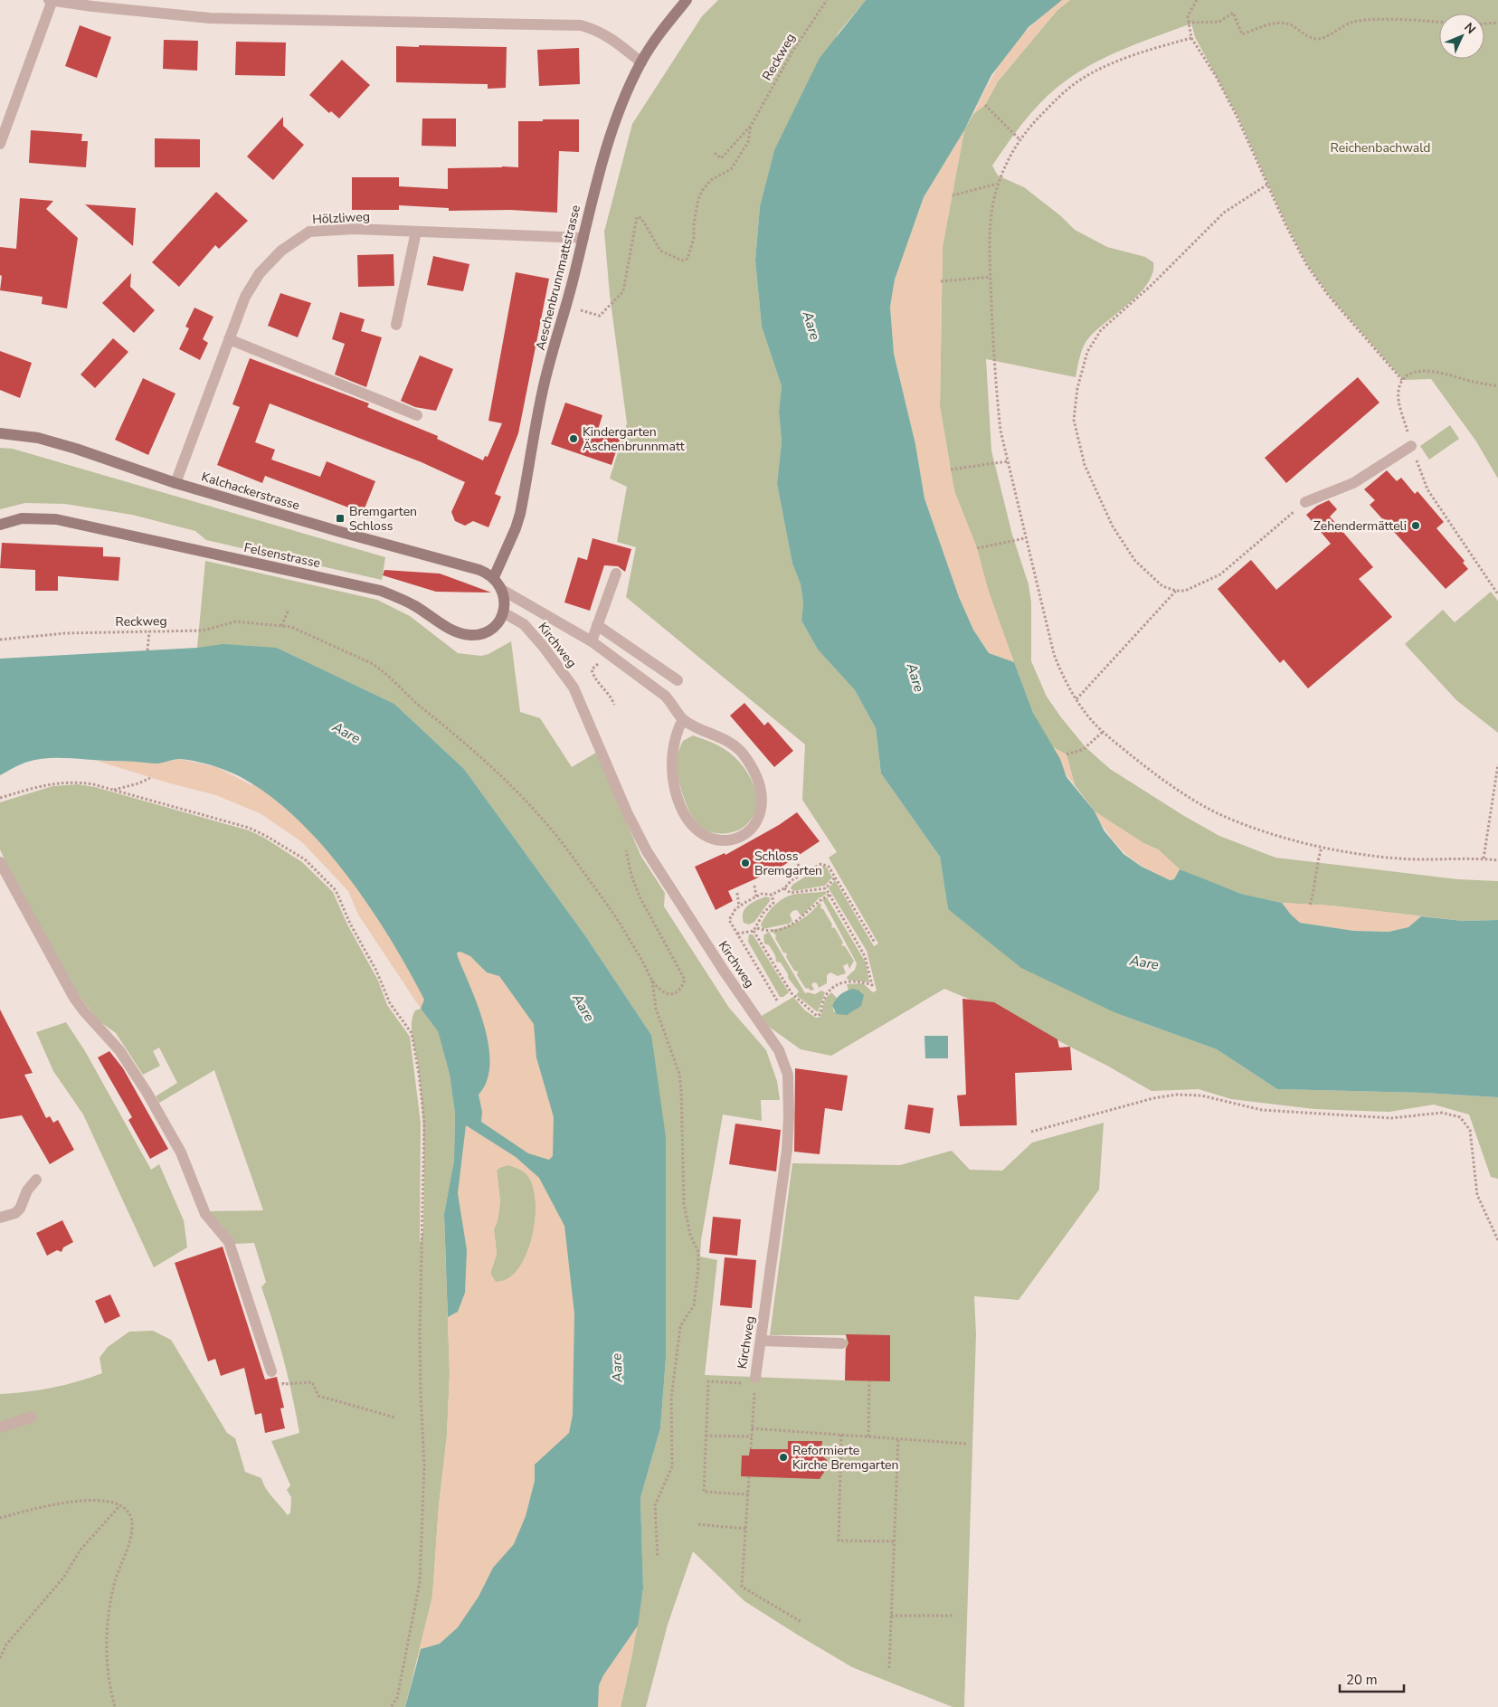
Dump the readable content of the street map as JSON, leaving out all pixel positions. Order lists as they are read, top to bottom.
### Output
{
  "streets": {
    "street": [
      "Hölzliweg",
      "Aeschenbrunnmattstrasse",
      "Kalchackerstrasse",
      "Felsenstrasse",
      "Kirchweg"
    ],
    "path": ["Reckweg"]
  },
  "crossings": [
    ["Hölzliweg", "Aeschenbrunnmattstrasse"],
    ["Hölzliweg", "Kalchackerstrasse"],
    ["Aeschenbrunnmattstrasse", "Kalchackerstrasse"],
    ["Felsenstrasse", "Kirchweg"]
  ],
  "water": ["Aare"],
  "parks": ["Reichenbachwald"],
  "places": {
    "other": [
      "Kindergarten Äschenbrunnmatt",
      "Zehendermätteli",
      "Schloss Bremgarten",
      "Reformierte Kirche Bremgarten"
    ],
    "transit": ["Bremgarten Schloss"]
  },
  "scale_bar": "20 m",
  "north": "top right"
}
